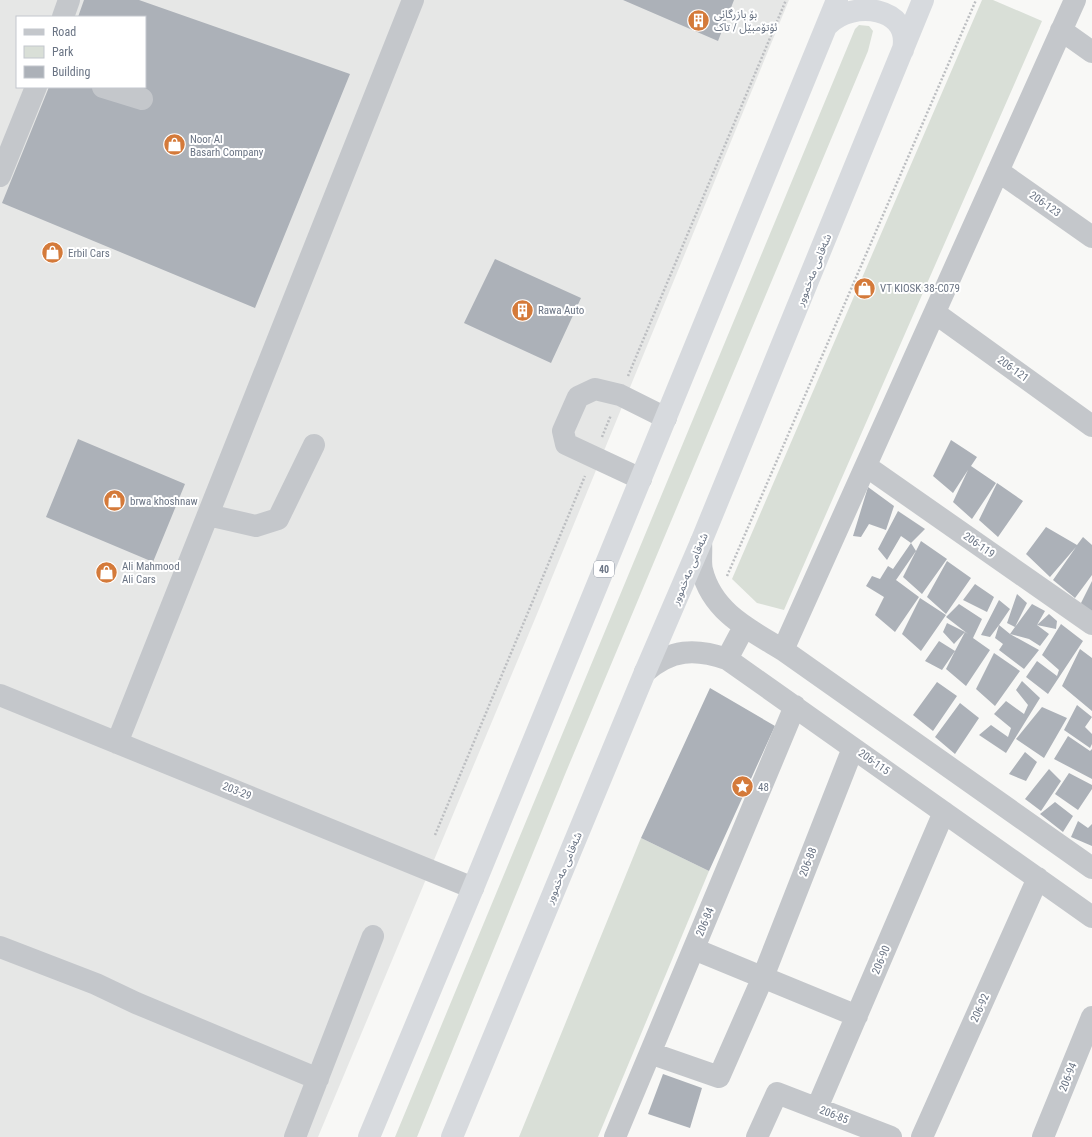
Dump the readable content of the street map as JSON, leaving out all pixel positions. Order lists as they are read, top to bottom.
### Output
{
  "streets": {
    "highway": ["شەقامی مەخموور", "40"],
    "street": [
      "206-123",
      "206-121",
      "206-119",
      "206-115",
      "203-29",
      "206-88",
      "206-84",
      "206-90",
      "206-92",
      "206-94",
      "206-85"
    ]
  },
  "crossings": [
    ["شەقامی مەخموور", "206-115"],
    ["40", "203-29"],
    ["206-115", "206-88"],
    ["206-115", "206-84"],
    ["206-115", "206-90"],
    ["206-115", "206-92"],
    ["206-88", "206-84"],
    ["206-90", "206-85"]
  ],
  "places": {
    "building": ["بۆ بازرگانى ئۆتۆمبێل / تاک", "Rawa Auto"],
    "shop": [
      "Noor Al Basarh Company",
      "Erbil Cars",
      "VT KIOSK 38-C079",
      "brwa khoshnaw",
      "Ali Mahmood Ali Cars"
    ],
    "place": ["48"]
  },
  "legend": ["Road", "Park", "Building"]
}
